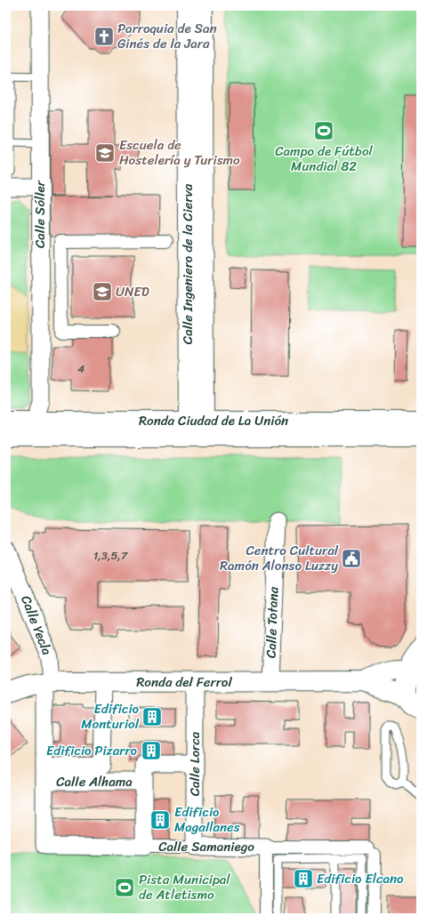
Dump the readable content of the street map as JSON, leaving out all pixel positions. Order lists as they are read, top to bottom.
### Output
{
  "streets": {
    "street": [
      "Calle Sóller",
      "Calle Ingeniero de la Cierva",
      "Ronda Ciudad de La Unión",
      "Calle Totana",
      "Calle Yecla",
      "Ronda del Ferrol",
      "Calle Lorca",
      "Calle Alhama",
      "Calle Samaniego"
    ]
  },
  "crossings": [
    ["Calle Sóller", "Ronda Ciudad de La Unión"],
    ["Calle Ingeniero de la Cierva", "Ronda Ciudad de La Unión"],
    ["Calle Totana", "Ronda del Ferrol"],
    ["Calle Yecla", "Ronda del Ferrol"],
    ["Calle Yecla", "Calle Alhama"],
    ["Calle Yecla", "Calle Samaniego"],
    ["Ronda del Ferrol", "Calle Lorca"],
    ["Calle Lorca", "Calle Samaniego"]
  ],
  "places": {
    "church": ["Parroquia de San Ginés de la Jara"],
    "sports": ["Campo de Fútbol Mundial 82", "Pista Municipal de Atletismo"],
    "school or university": ["Escuela de Hostelería y Turismo", "UNED"],
    "public building": ["Centro Cultural Ramón Alonso Luzzy"],
    "building": [
      "Edificio Monturiol",
      "Edificio Pizarro",
      "Edificio Magallanes",
      "Edificio Elcano"
    ]
  },
  "house_numbers": ["4", "1,3,5,7"]
}
